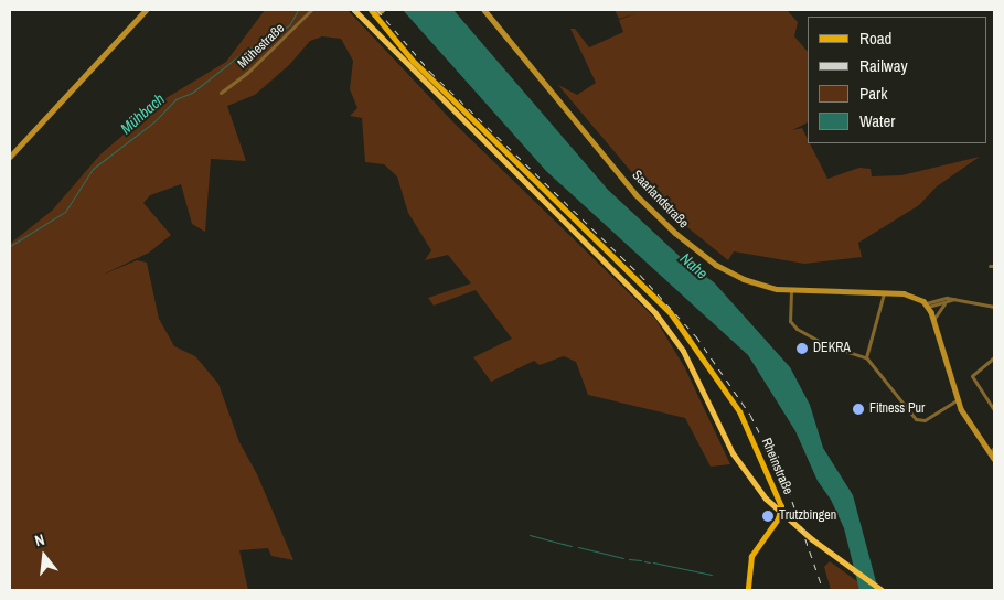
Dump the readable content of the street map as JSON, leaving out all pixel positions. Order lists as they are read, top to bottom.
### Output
{
  "streets": {
    "main road": ["Saarlandstraße", "Rheinstraße"],
    "street": ["Mühestraße"]
  },
  "water": ["Mühbach", "Nahe"],
  "places": ["DEKRA", "Fitness Pur", "Trutzbingen"],
  "legend": [
    "Road",
    "Railway",
    "Park",
    "Water"
  ],
  "north": "top"
}
